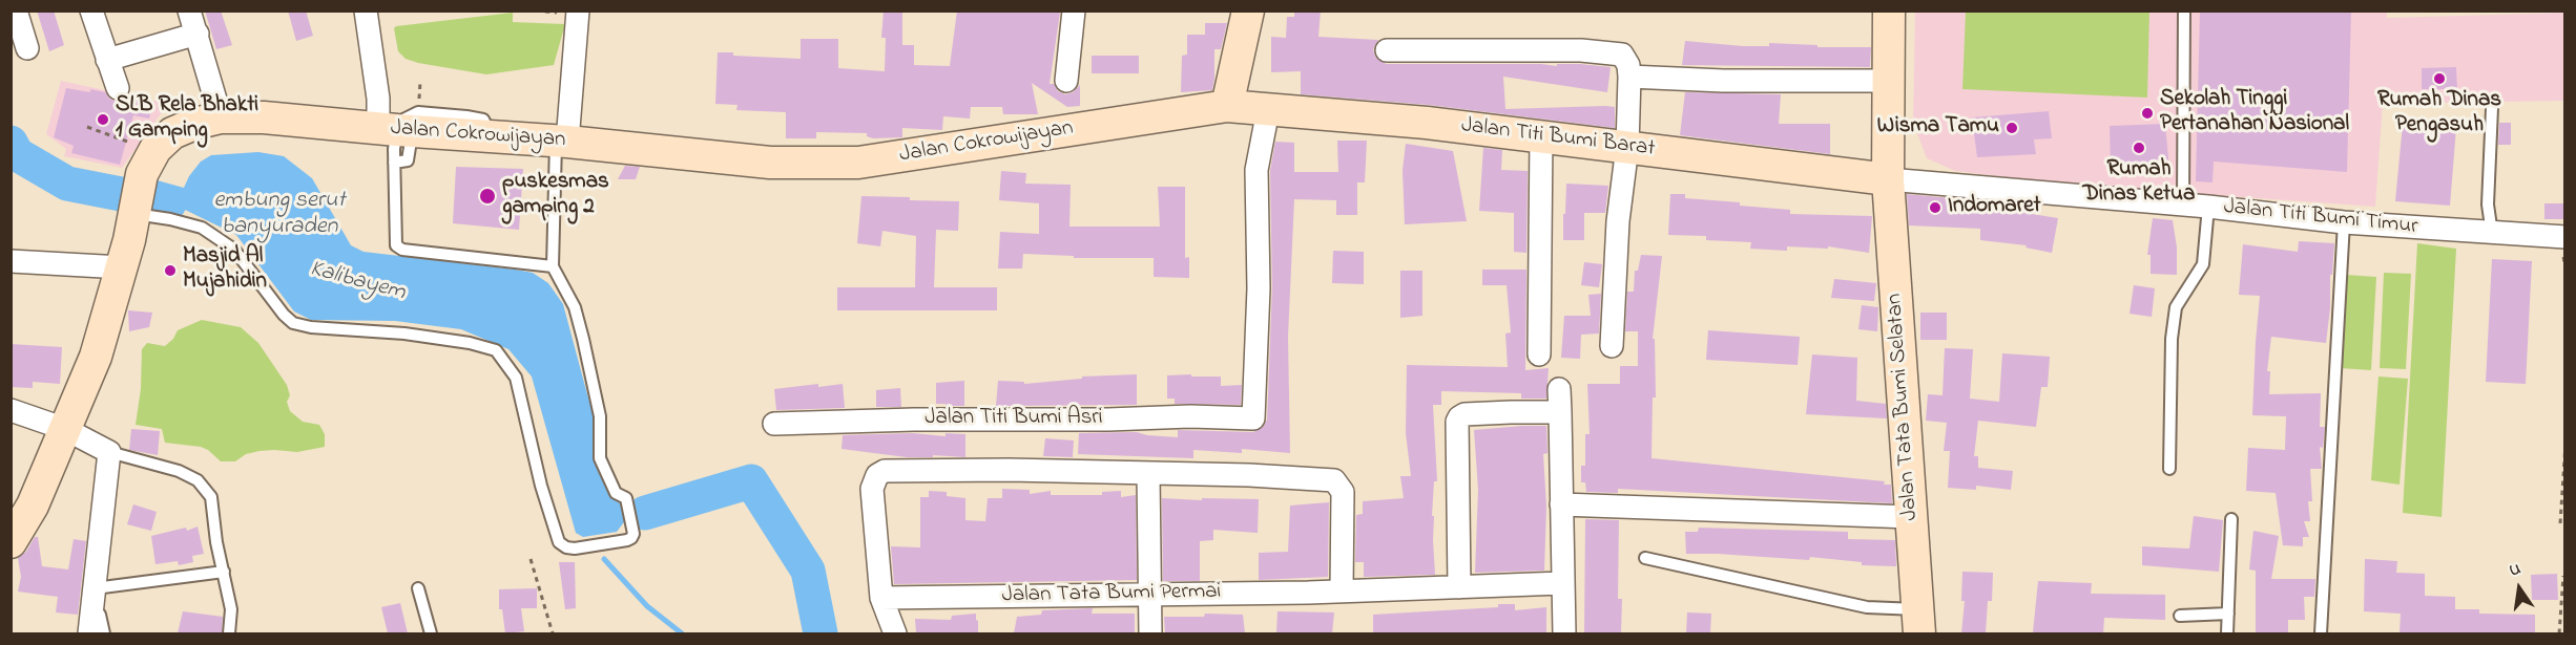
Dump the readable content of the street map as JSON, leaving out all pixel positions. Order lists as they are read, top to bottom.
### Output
{
  "streets": {
    "street": [
      "Jalan Cokrowijayan",
      "Jalan Titi Bumi Barat",
      "Jalan Titi Bumi Timur",
      "Jalan Tata Bumi Selatan",
      "Jalan Titi Bumi Asri",
      "Jalan Tata Bumi Permai"
    ]
  },
  "crossings": [
    ["Jalan Cokrowijayan", "Jalan Titi Bumi Barat"],
    ["Jalan Titi Bumi Barat", "Jalan Titi Bumi Timur"],
    ["Jalan Titi Bumi Barat", "Jalan Tata Bumi Selatan"],
    ["Jalan Titi Bumi Barat", "Jalan Titi Bumi Asri"],
    ["Jalan Titi Bumi Timur", "Jalan Tata Bumi Selatan"]
  ],
  "water": ["embung serut banyuraden", "Kalibayem"],
  "places": [
    "Rumah Dinas Pengasuh",
    "Sekolah Tinggi Pertanahan Nasional",
    "SLB Rela Bhakti 1 Gamping",
    "Wisma Tamu",
    "Rumah Dinas Ketua",
    "puskesmas gamping 2",
    "Indomaret",
    "Masjid Al Mujahidin"
  ],
  "north": "top"
}
